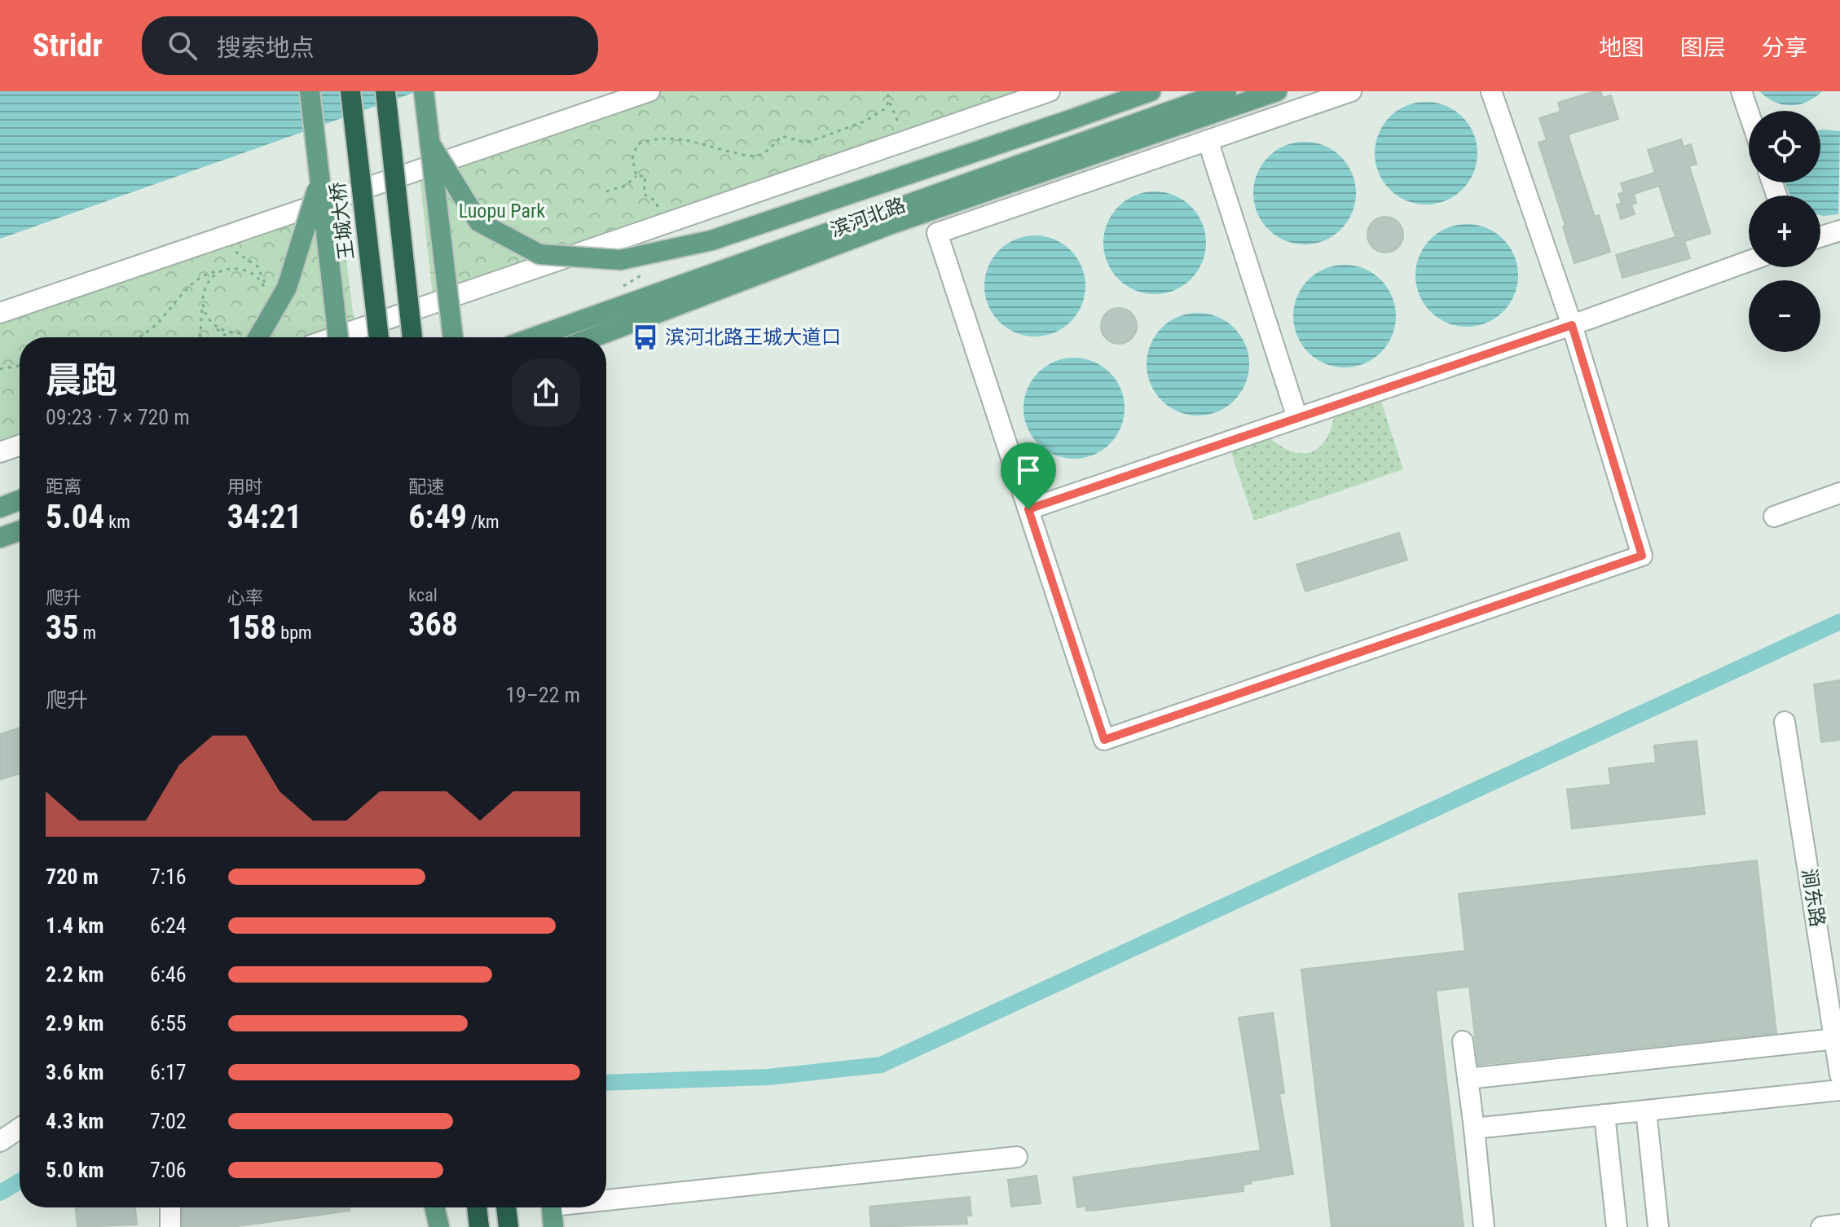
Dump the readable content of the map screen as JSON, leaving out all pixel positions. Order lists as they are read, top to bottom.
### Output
{
  "streets": {
    "highway": ["王城大桥"],
    "main road": ["滨河北路"],
    "street": ["涧东路"]
  },
  "parks": ["Luopu Park"],
  "places": {
    "bus stop": ["滨河北路王城大道口"]
  },
  "page": {
    "header": "Stridr",
    "search": "搜索地点",
    "nav": ["地图", "图层", "分享"],
    "map_buttons": ["+", "−"],
    "heading": ["晨跑", "09:23 · 7 × 720 m"],
    "stats": [
      ["距离", "5.04 km"],
      ["用时", "34:21"],
      ["配速", "6:49 /km"],
      ["爬升", "35 m"],
      ["心率", "158 bpm"],
      ["kcal", "368"]
    ],
    "chart": ["爬升", "19–22 m"],
    "list": [
      {
        "name": "720 m",
        "note": "7:16"
      },
      {
        "name": "1.4 km",
        "note": "6:24"
      },
      {
        "name": "2.2 km",
        "note": "6:46"
      },
      {
        "name": "2.9 km",
        "note": "6:55"
      },
      {
        "name": "3.6 km",
        "note": "6:17"
      },
      {
        "name": "4.3 km",
        "note": "7:02"
      },
      {
        "name": "5.0 km",
        "note": "7:06"
      }
    ]
  }
}
